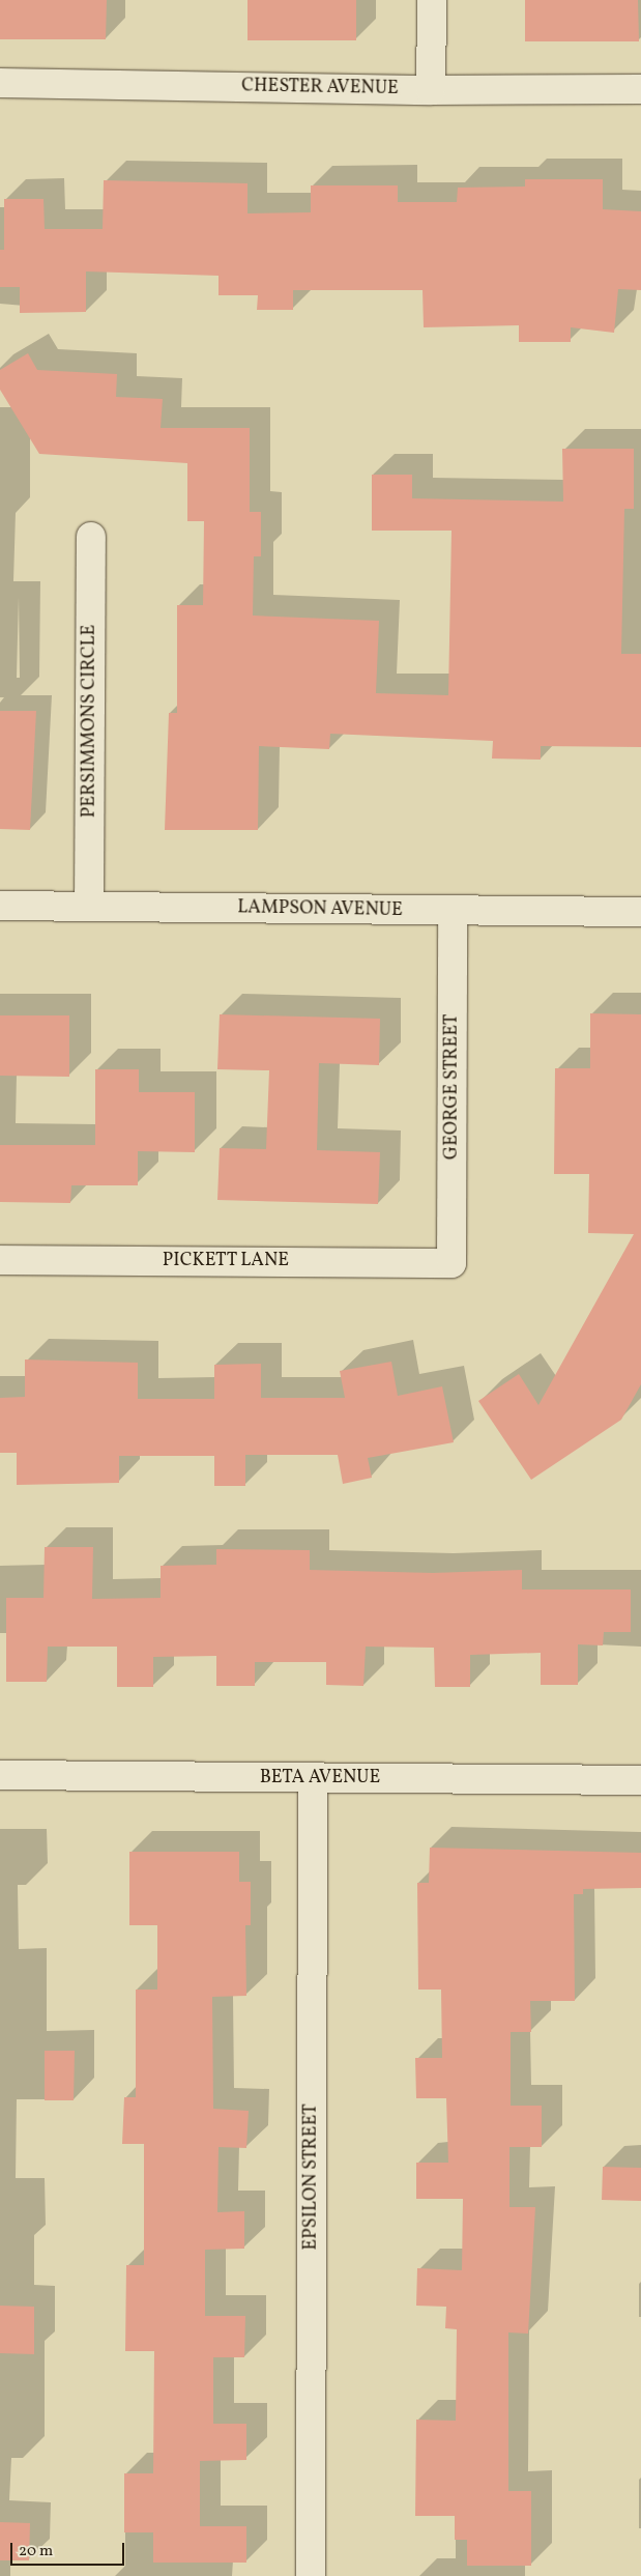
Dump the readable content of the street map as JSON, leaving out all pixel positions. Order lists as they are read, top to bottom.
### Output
{
  "streets": {
    "street": [
      "CHESTER AVENUE",
      "PERSIMMONS CIRCLE",
      "LAMPSON AVENUE",
      "GEORGE STREET",
      "PICKETT LANE",
      "BETA AVENUE",
      "EPSILON STREET"
    ]
  },
  "crossings": [
    ["PERSIMMONS CIRCLE", "LAMPSON AVENUE"],
    ["LAMPSON AVENUE", "GEORGE STREET"],
    ["GEORGE STREET", "PICKETT LANE"],
    ["BETA AVENUE", "EPSILON STREET"]
  ],
  "scale_bar": "20 m"
}
